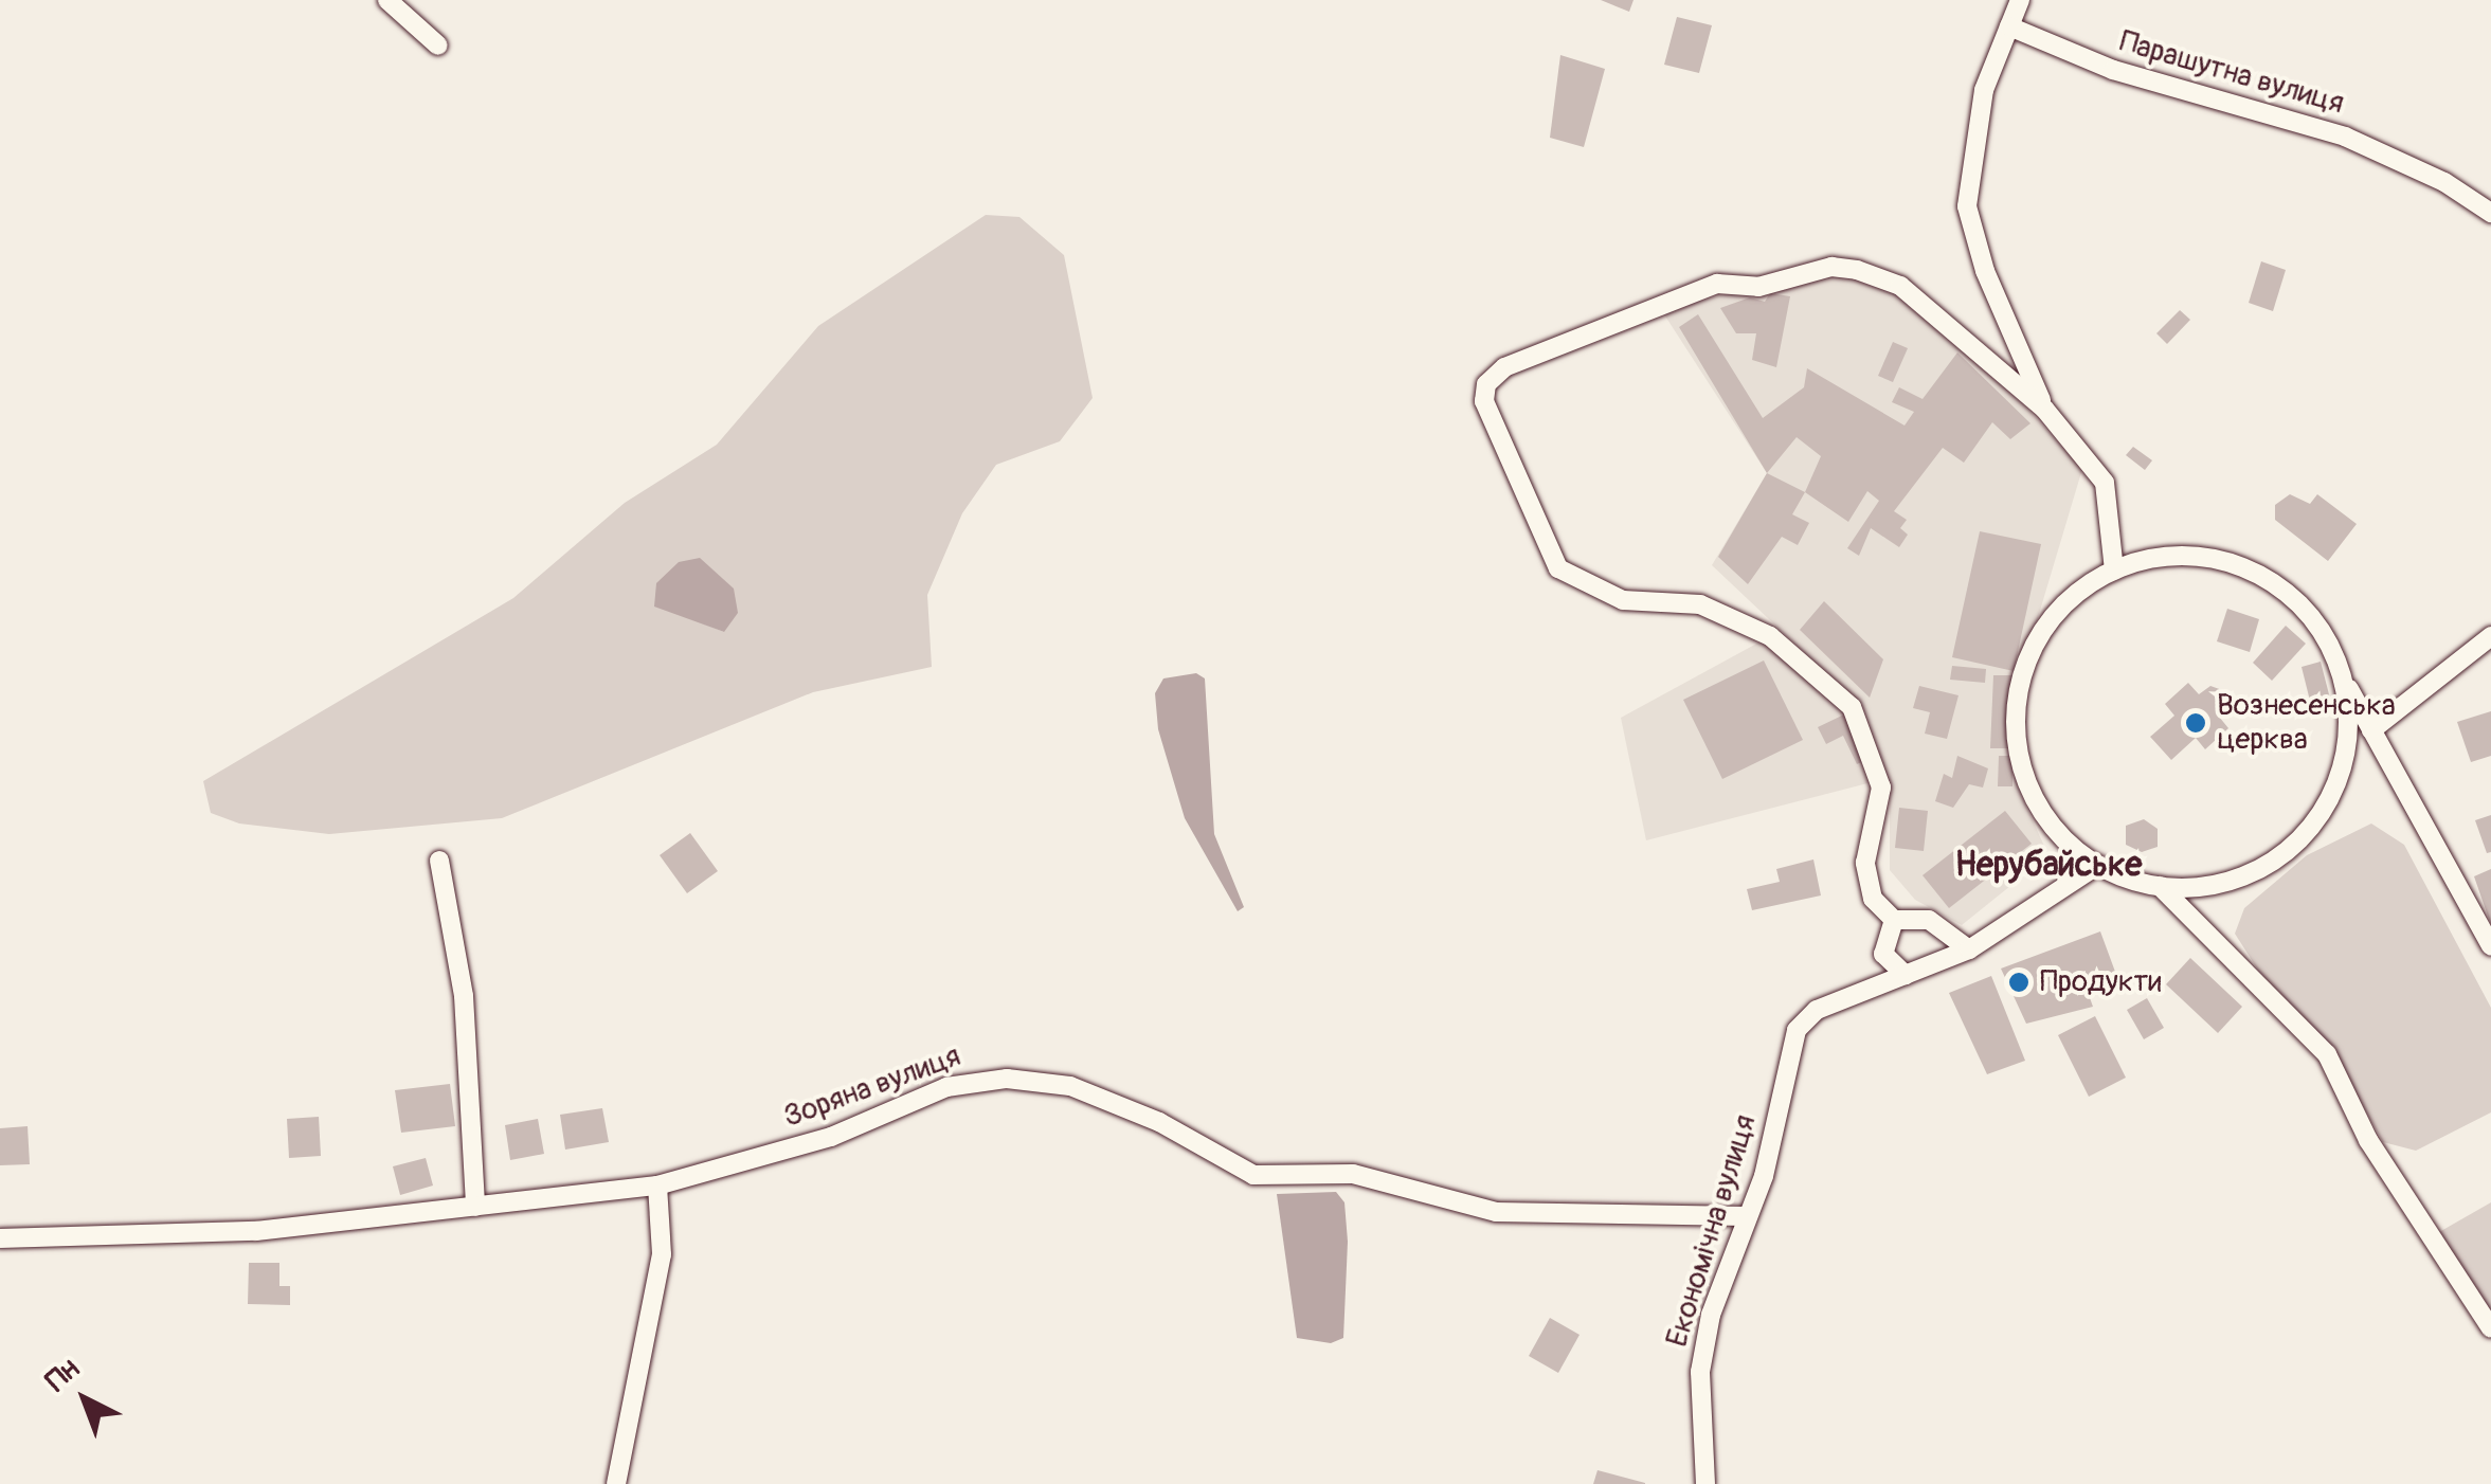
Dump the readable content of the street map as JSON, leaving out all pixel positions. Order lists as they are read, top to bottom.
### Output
{
  "streets": {
    "street": ["Парашутна вулиця", "Зоряна вулиця", "Економічна вулиця"]
  },
  "crossings": [
    ["Зоряна вулиця", "Економічна вулиця"]
  ],
  "districts": ["Нерубайське"],
  "places": ["Вознесенська церква", "Продукти"],
  "north": "top left"
}
